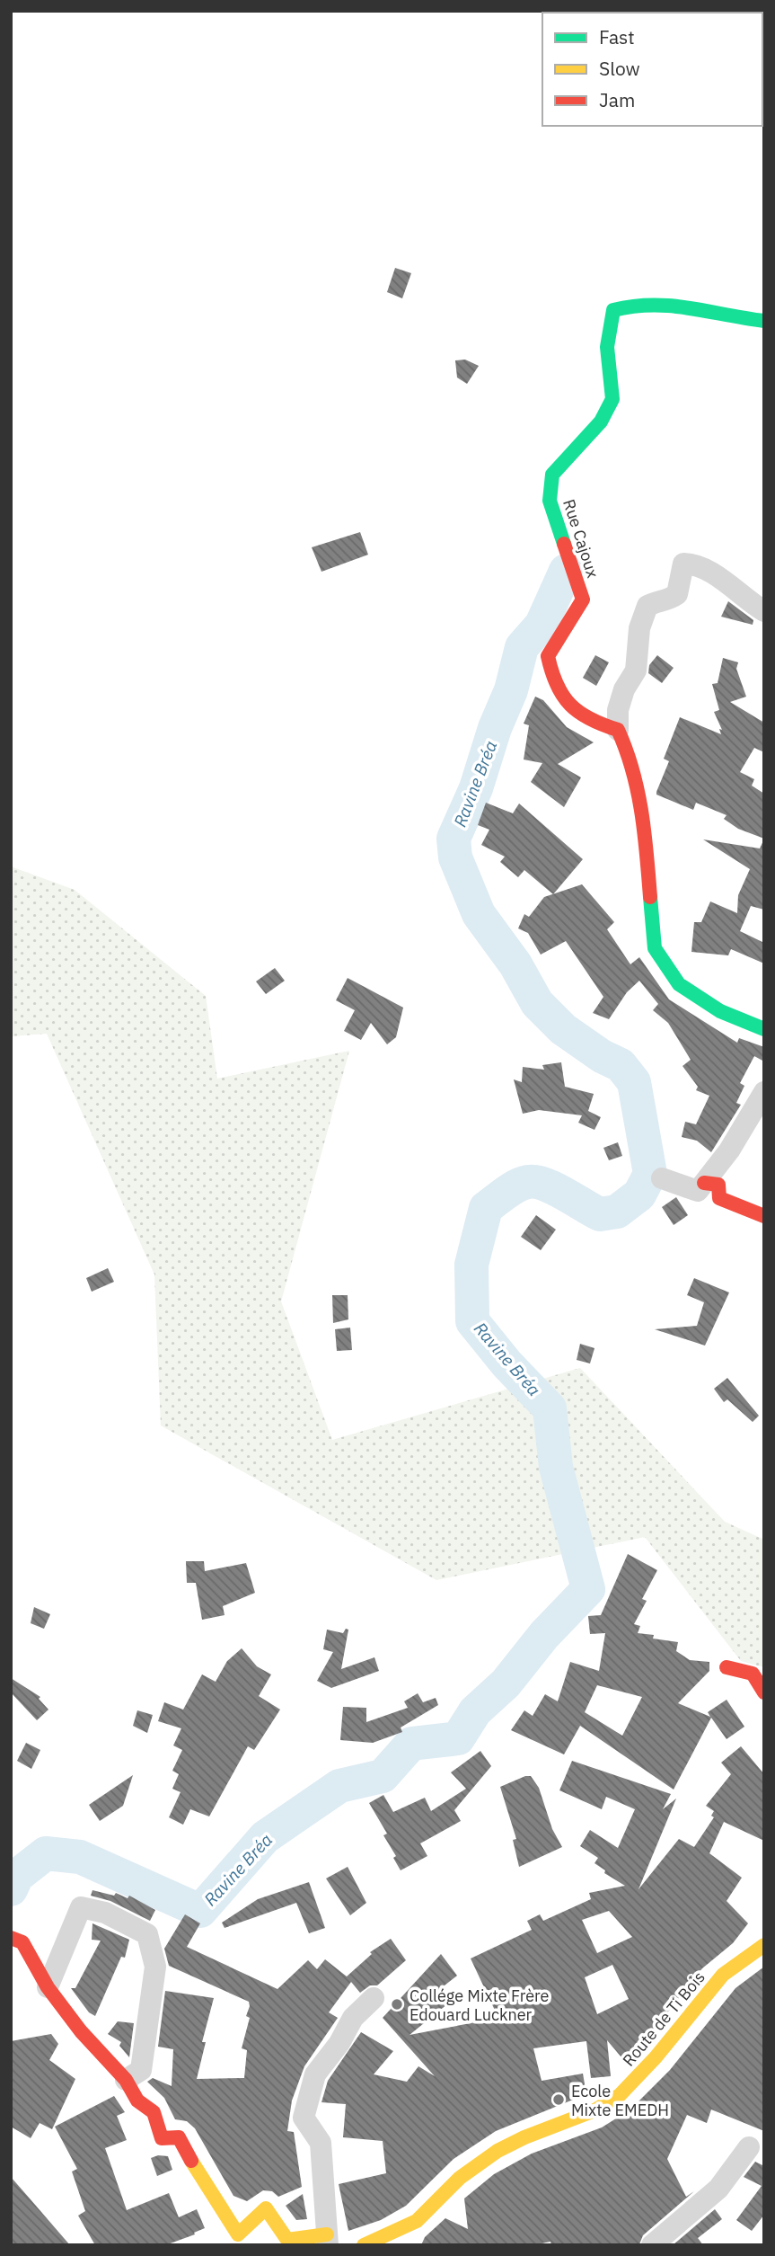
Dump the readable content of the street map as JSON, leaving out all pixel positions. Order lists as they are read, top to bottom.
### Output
{
  "streets": {
    "street": ["Rue Cajoux", "Route de Ti Bois"]
  },
  "water": ["Ravine Bréa"],
  "places": ["Collége Mixte Frère Edouard Luckner", "Ecole Mixte EMEDH"],
  "legend": ["Fast", "Slow", "Jam"]
}
